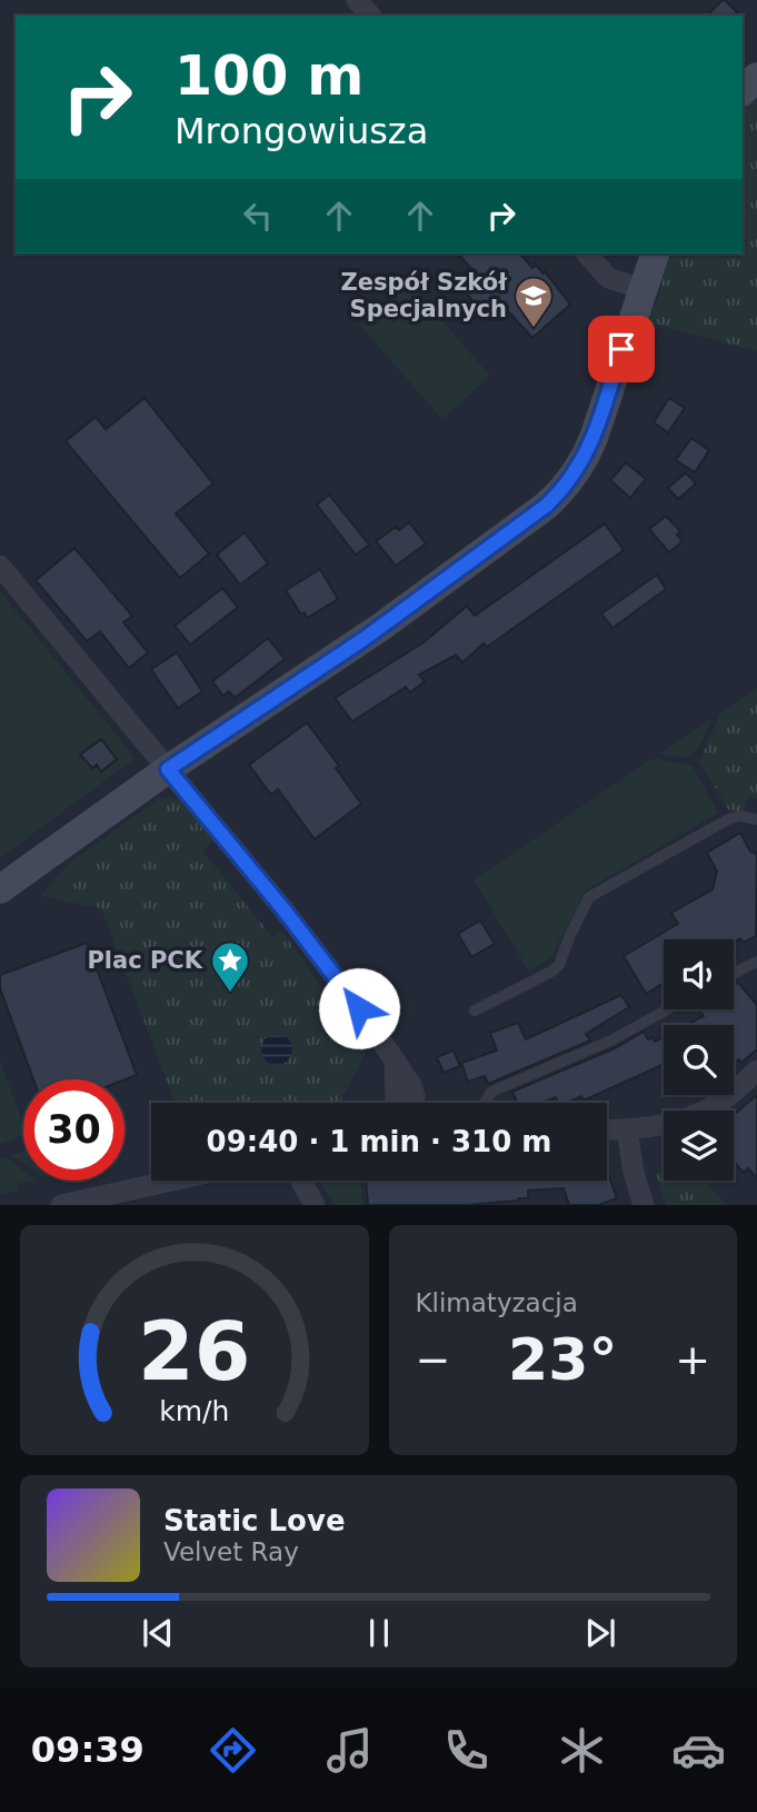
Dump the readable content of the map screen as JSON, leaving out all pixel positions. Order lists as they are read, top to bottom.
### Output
{
  "places": {
    "school or university": ["Zespół Szkół Specjalnych"],
    "place": ["Plac PCK"]
  },
  "page": {
    "turn": ["100 m", "Mrongowiusza"],
    "limit": "30",
    "trip": "09:40 · 1 min · 310 m",
    "tile": "Klimatyzacja",
    "heat": ["−", "23°", "+"],
    "song": ["Static Love", "Velvet Ray"],
    "tabs": "09:39",
    "gauge": ["26", "km/h"]
  }
}
